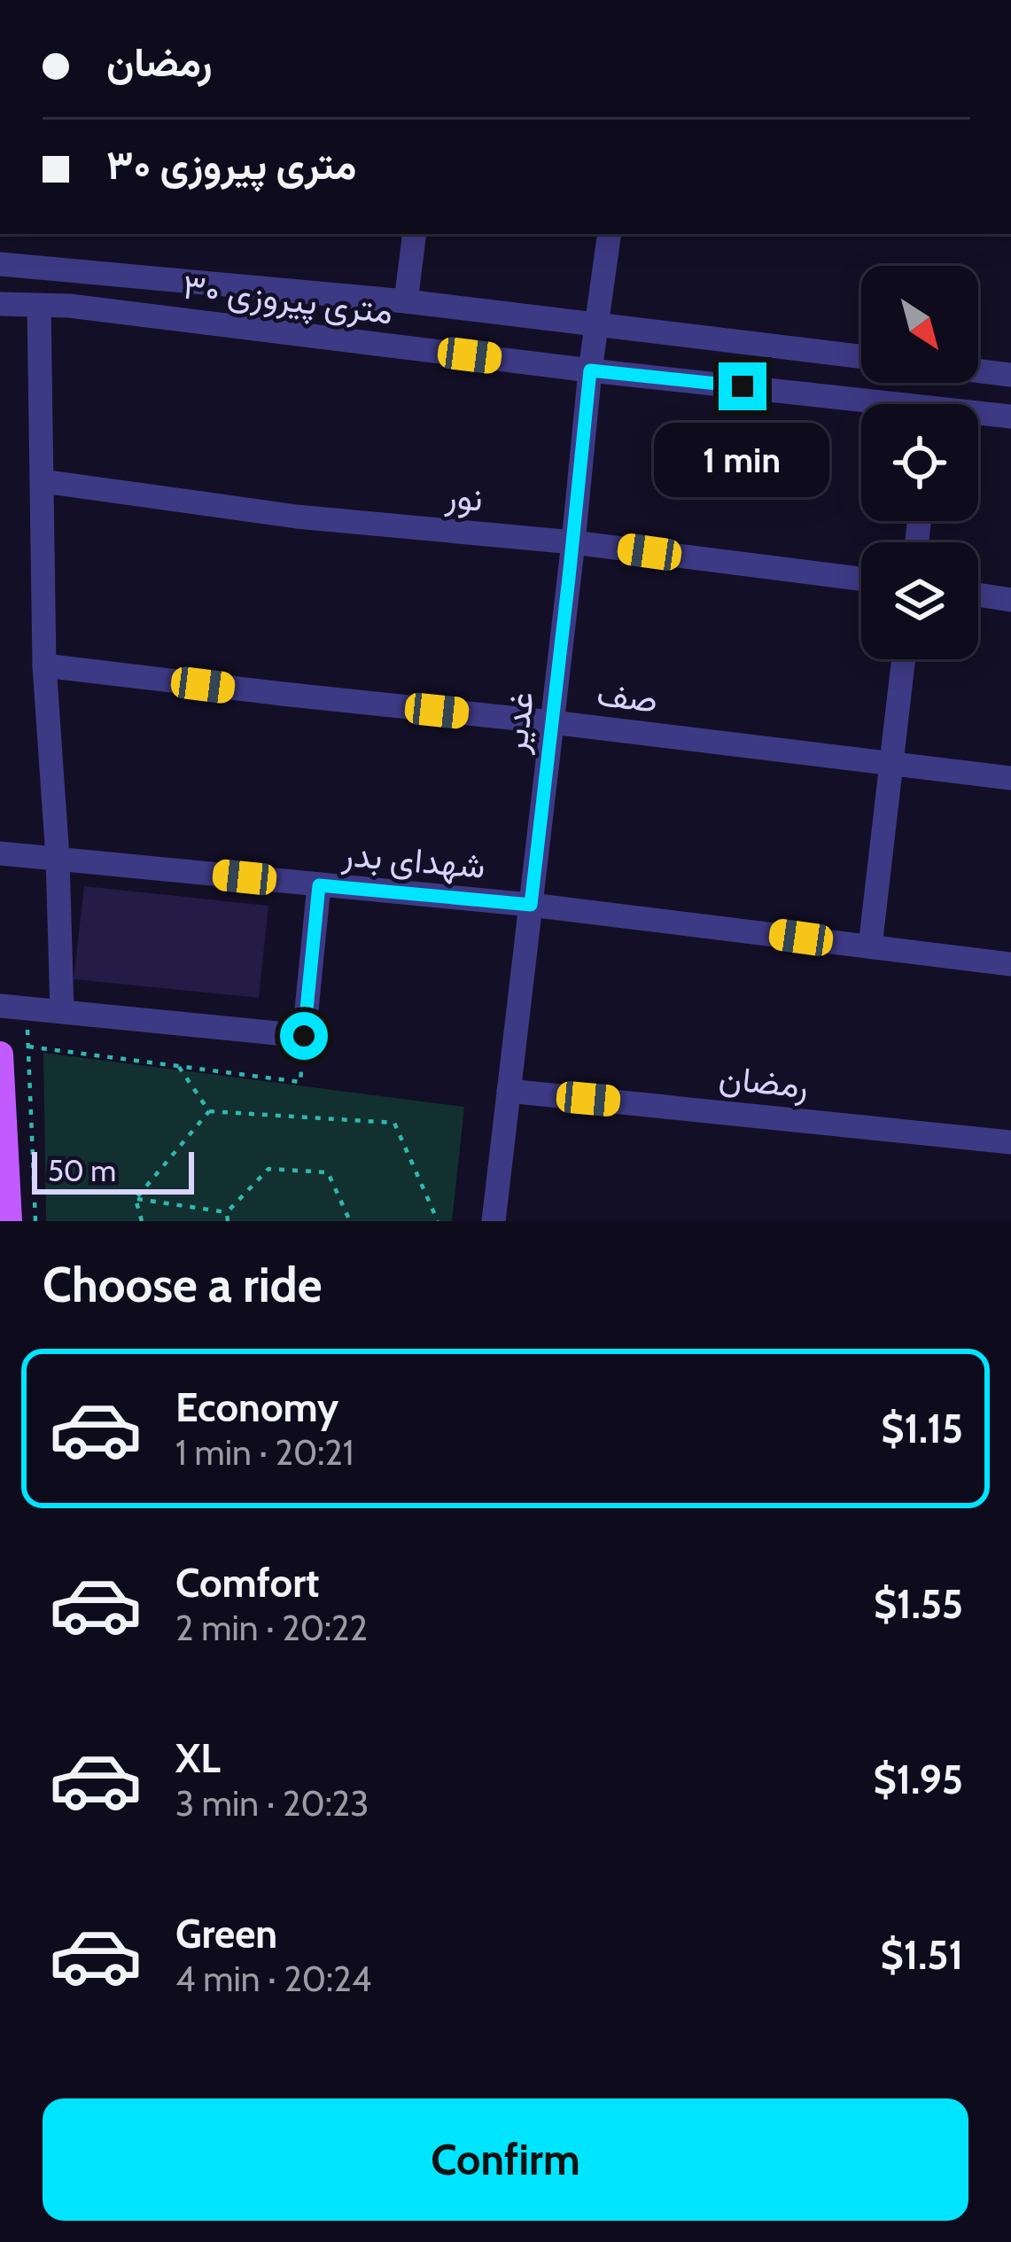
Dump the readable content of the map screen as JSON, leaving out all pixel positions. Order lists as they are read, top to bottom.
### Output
{
  "streets": {
    "street": [
      "۳۰ متری پیروزی",
      "نور",
      "صف",
      "غدیر",
      "شهدای بدر",
      "رمضان"
    ]
  },
  "crossings": [
    ["۳۰ متری پیروزی", "غدیر"],
    ["نور", "غدیر"],
    ["صف", "غدیر"],
    ["غدیر", "شهدای بدر"],
    ["غدیر", "رمضان"]
  ],
  "scale_bar": "50 m",
  "north": "bottom right",
  "page": {
    "banner": ["رمضان", "۳۰ متری پیروزی"],
    "bubble": "1 min",
    "scale": "50 m",
    "heading": "Choose a ride",
    "list": [
      {
        "name": "Economy",
        "note": "1 min · 20:21",
        "value": "$1.15"
      },
      {
        "name": "Comfort",
        "note": "2 min · 20:22",
        "value": "$1.55"
      },
      {
        "name": "XL",
        "note": "3 min · 20:23",
        "value": "$1.95"
      },
      {
        "name": "Green",
        "note": "4 min · 20:24",
        "value": "$1.51"
      }
    ],
    "buttons": "Confirm"
  }
}
